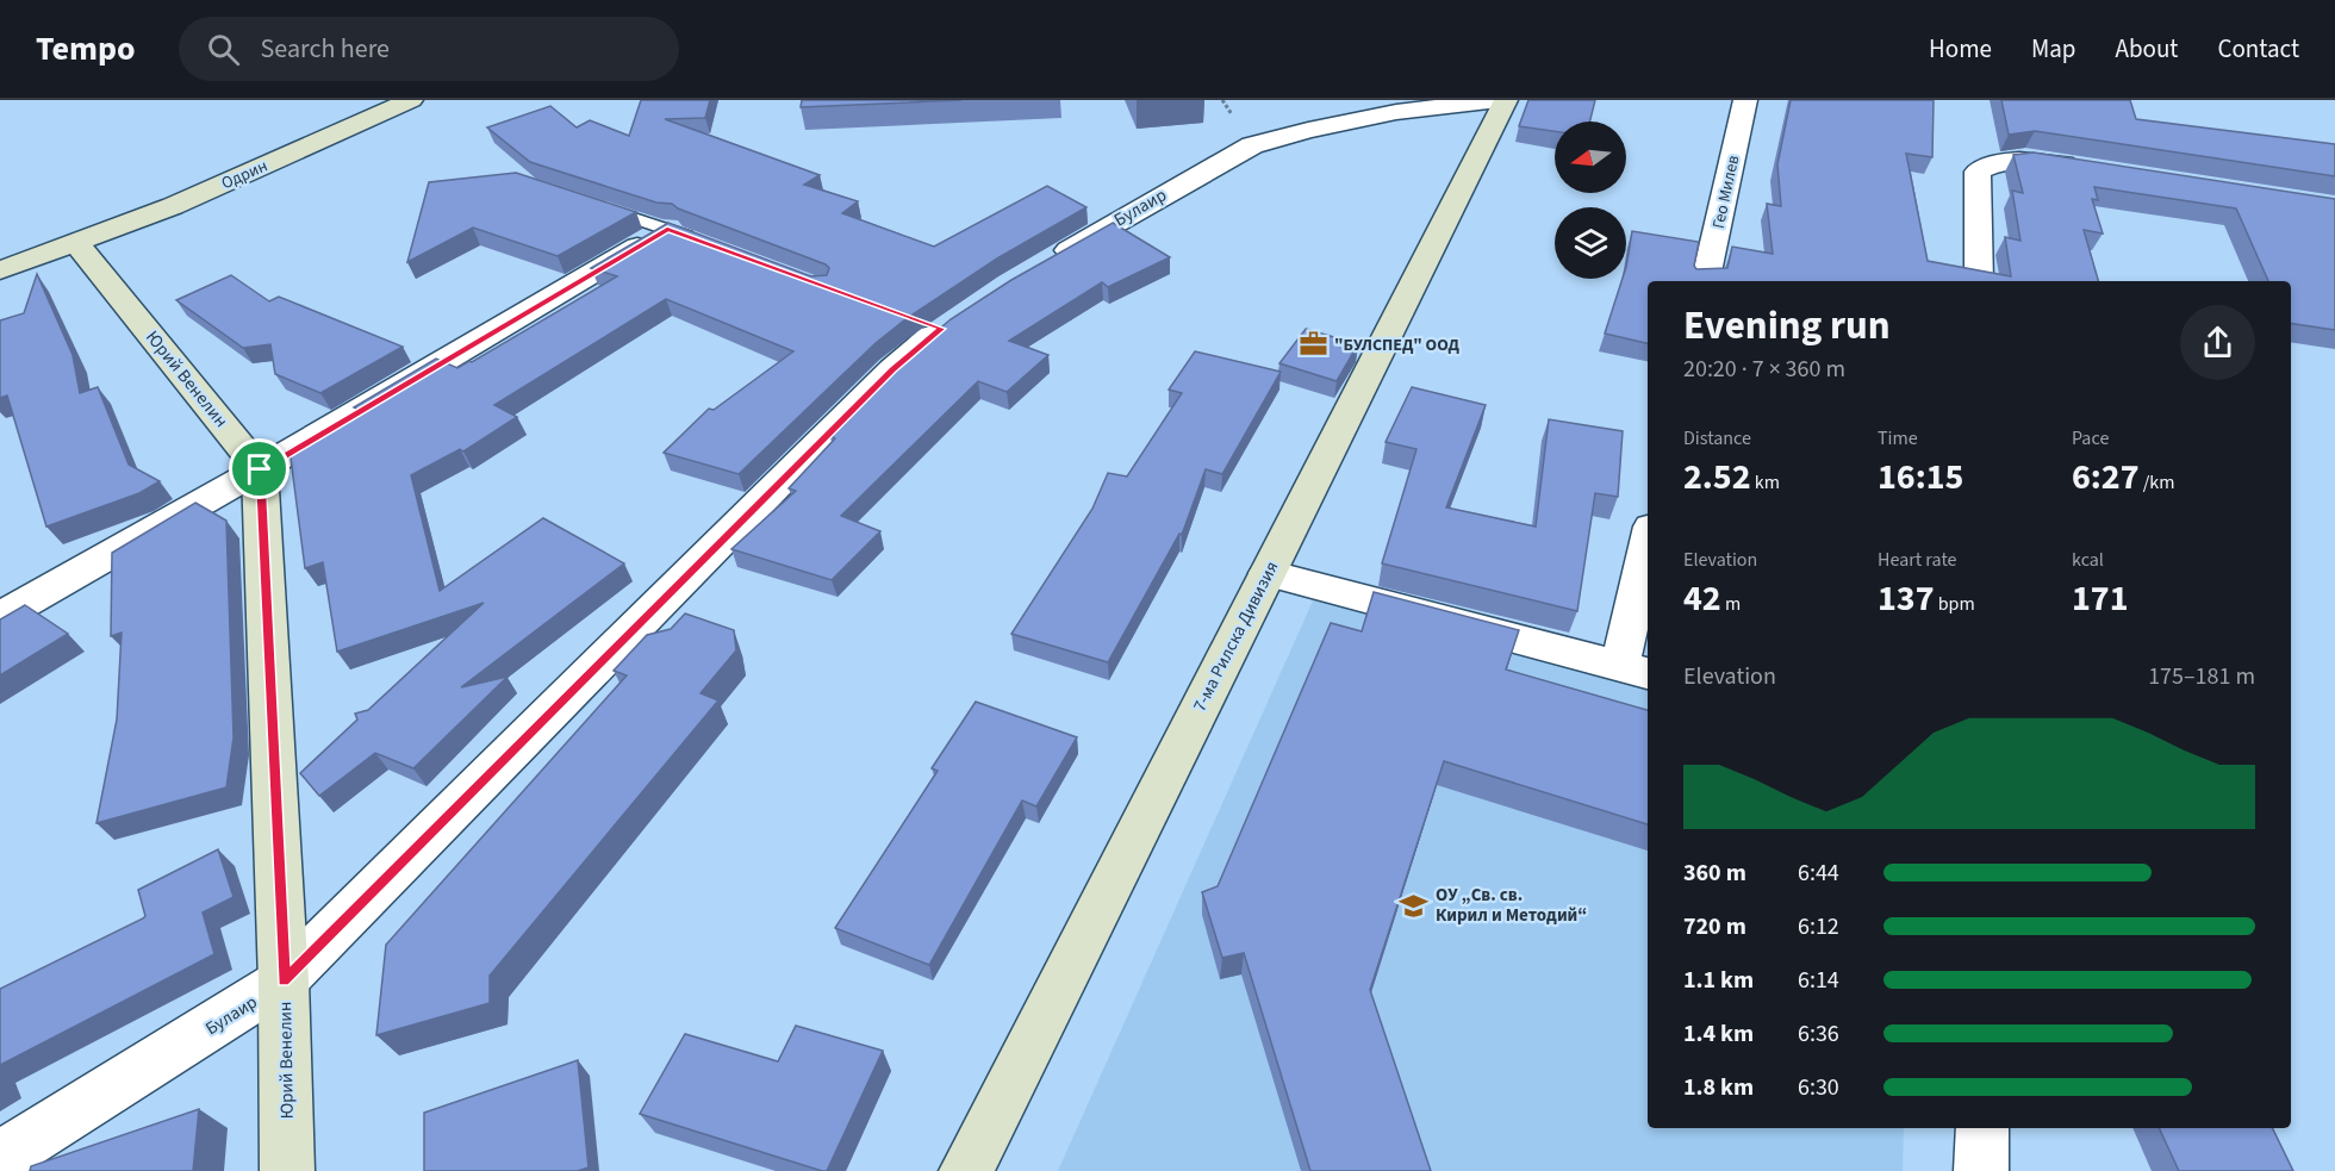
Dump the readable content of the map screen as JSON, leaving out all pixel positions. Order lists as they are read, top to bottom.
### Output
{
  "streets": {
    "street": [
      "Одрин",
      "Гео Милев",
      "Булаир",
      "Юрий Венелин",
      "7-ма Рилска Дивизия"
    ]
  },
  "crossings": [
    ["Одрин", "Юрий Венелин"],
    ["Булаир", "Юрий Венелин"]
  ],
  "places": {
    "office": ["\"БУЛСПЕД\" ООД"],
    "school or university": ["ОУ „Св. св. Кирил и Методий“"]
  },
  "north": "left",
  "page": {
    "header": "Tempo",
    "search": "Search here",
    "nav": [
      "Home",
      "Map",
      "About",
      "Contact"
    ],
    "heading": ["Evening run", "20:20 · 7 × 360 m"],
    "stats": [
      ["Distance", "2.52 km"],
      ["Time", "16:15"],
      ["Pace", "6:27 /km"],
      ["Elevation", "42 m"],
      ["Heart rate", "137 bpm"],
      ["kcal", "171"]
    ],
    "chart": ["Elevation", "175–181 m"],
    "list": [
      {
        "name": "360 m",
        "note": "6:44"
      },
      {
        "name": "720 m",
        "note": "6:12"
      },
      {
        "name": "1.1 km",
        "note": "6:14"
      },
      {
        "name": "1.4 km",
        "note": "6:36"
      },
      {
        "name": "1.8 km",
        "note": "6:30"
      }
    ]
  }
}
